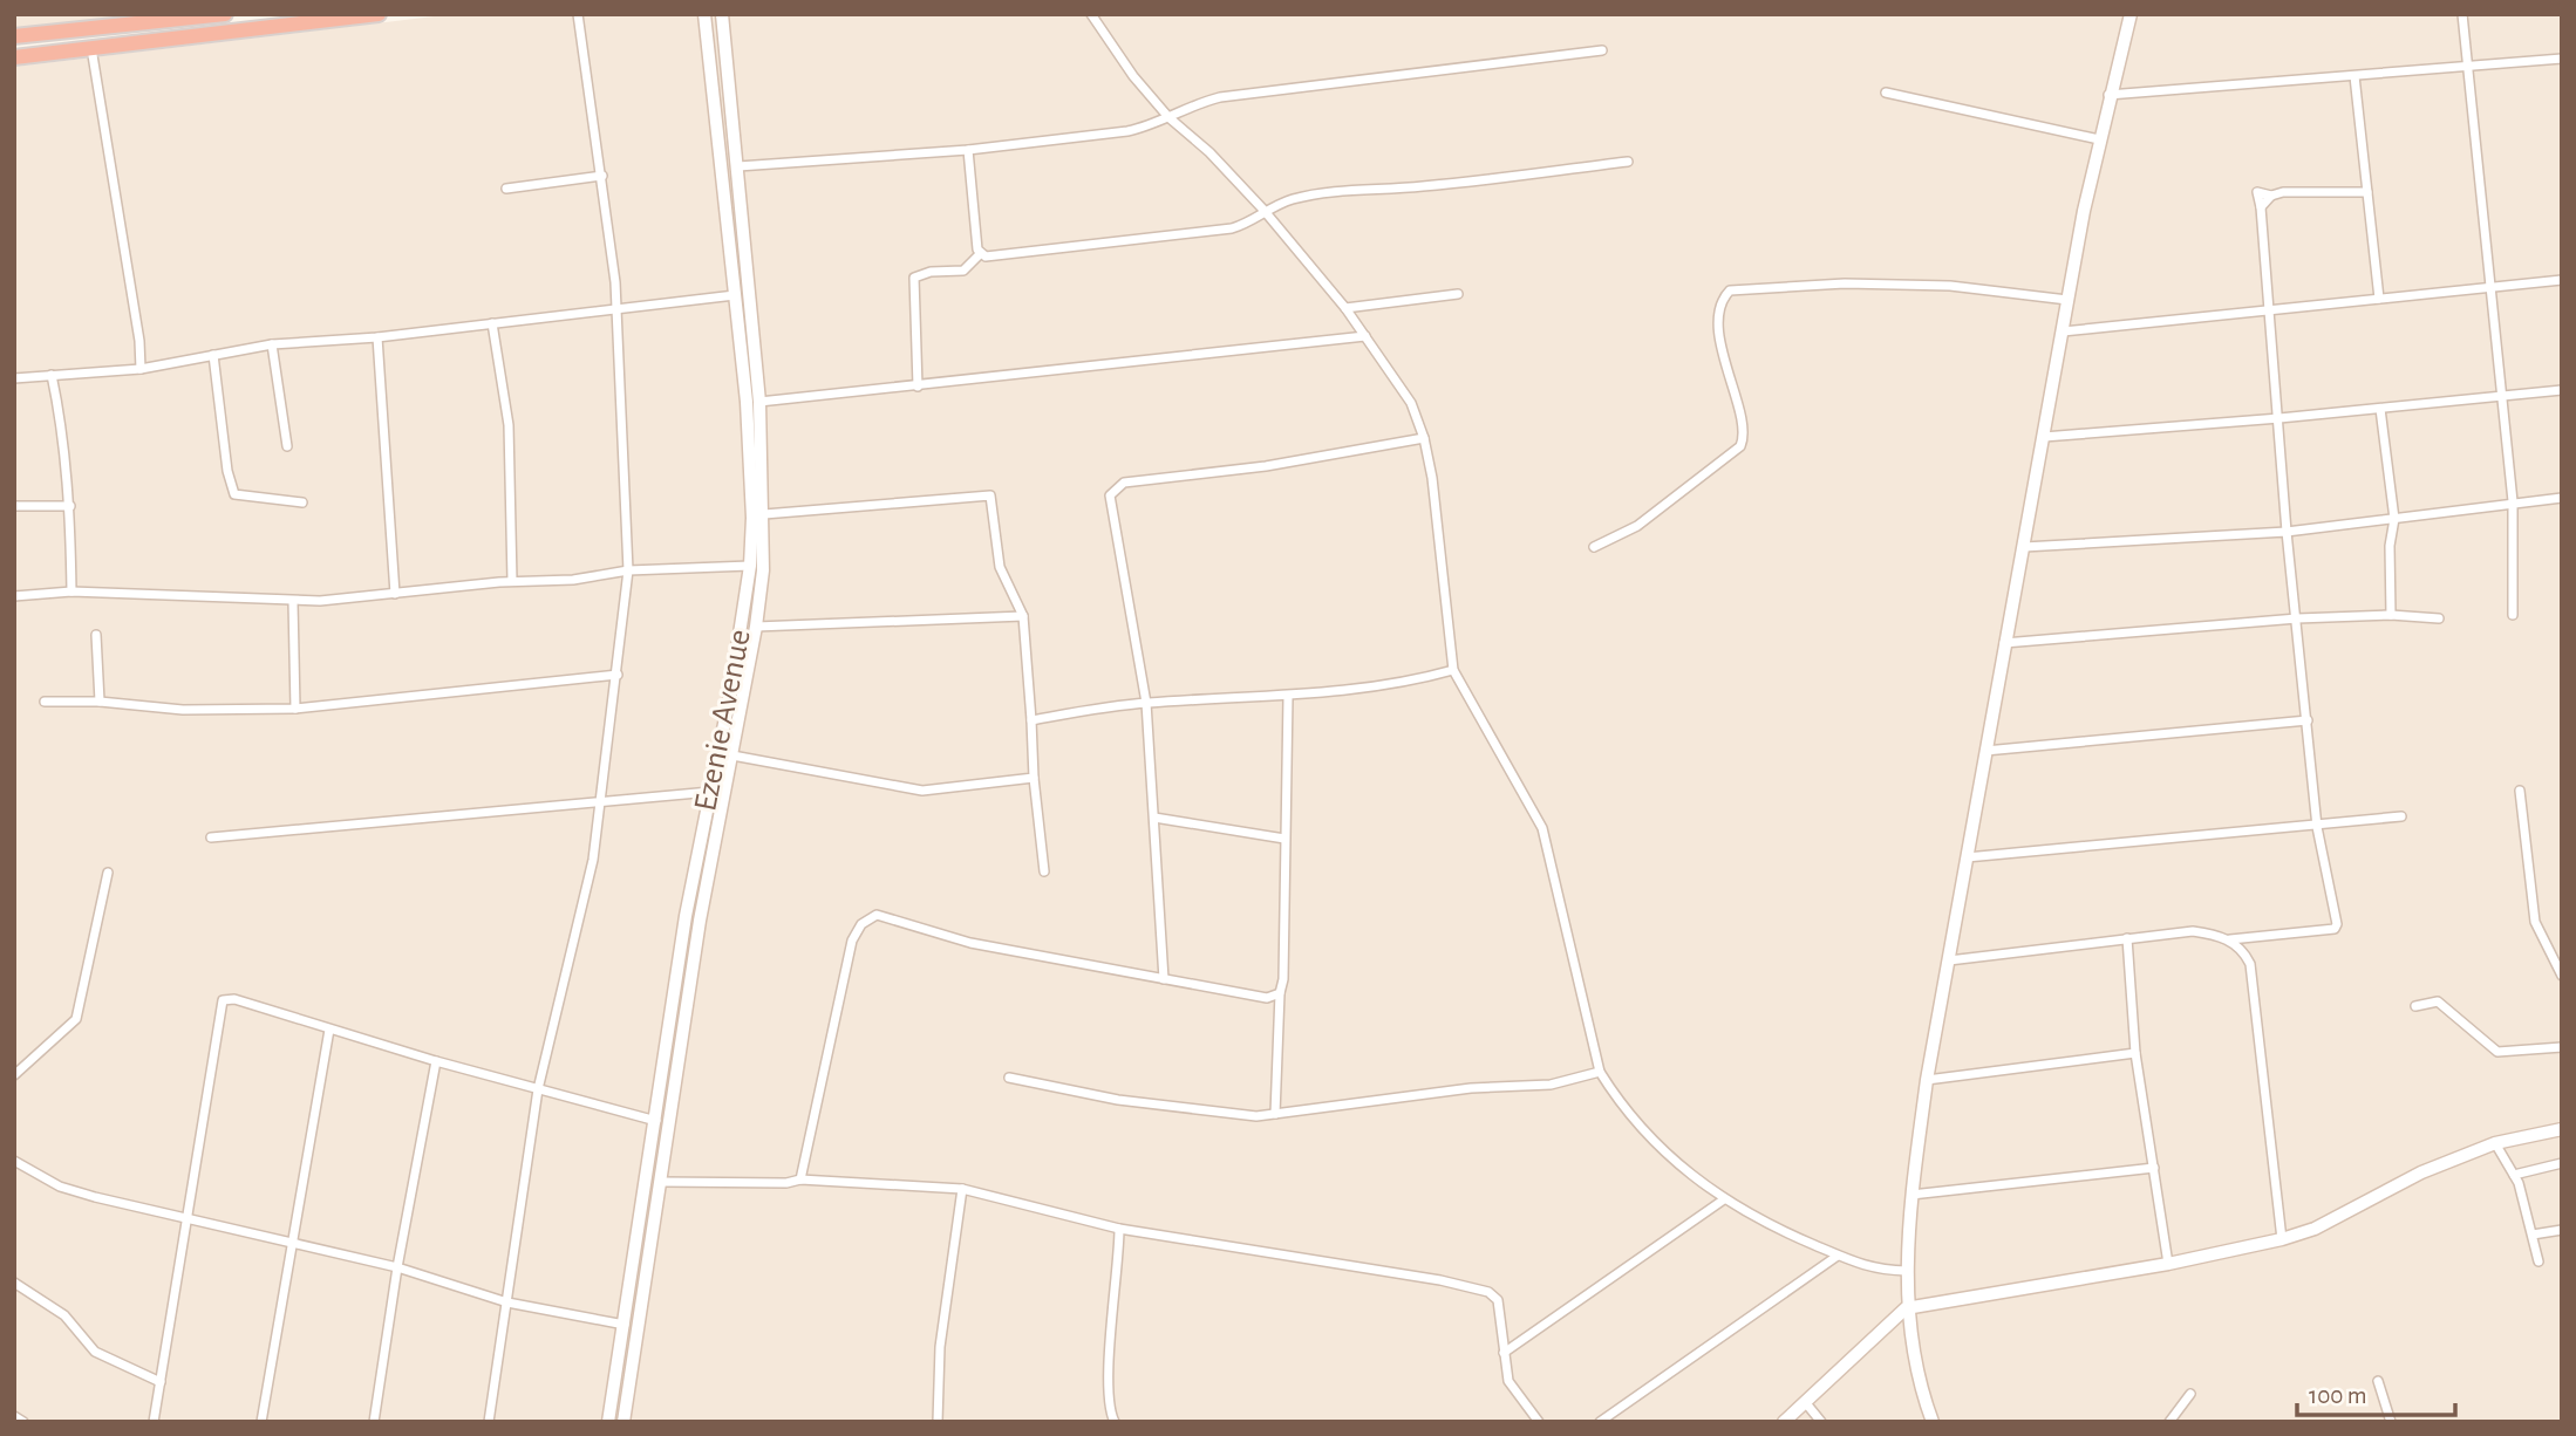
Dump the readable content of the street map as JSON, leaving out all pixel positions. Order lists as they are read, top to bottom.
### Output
{
  "streets": {
    "street": ["Ezenie Avenue"]
  },
  "scale_bar": "100 m"
}
